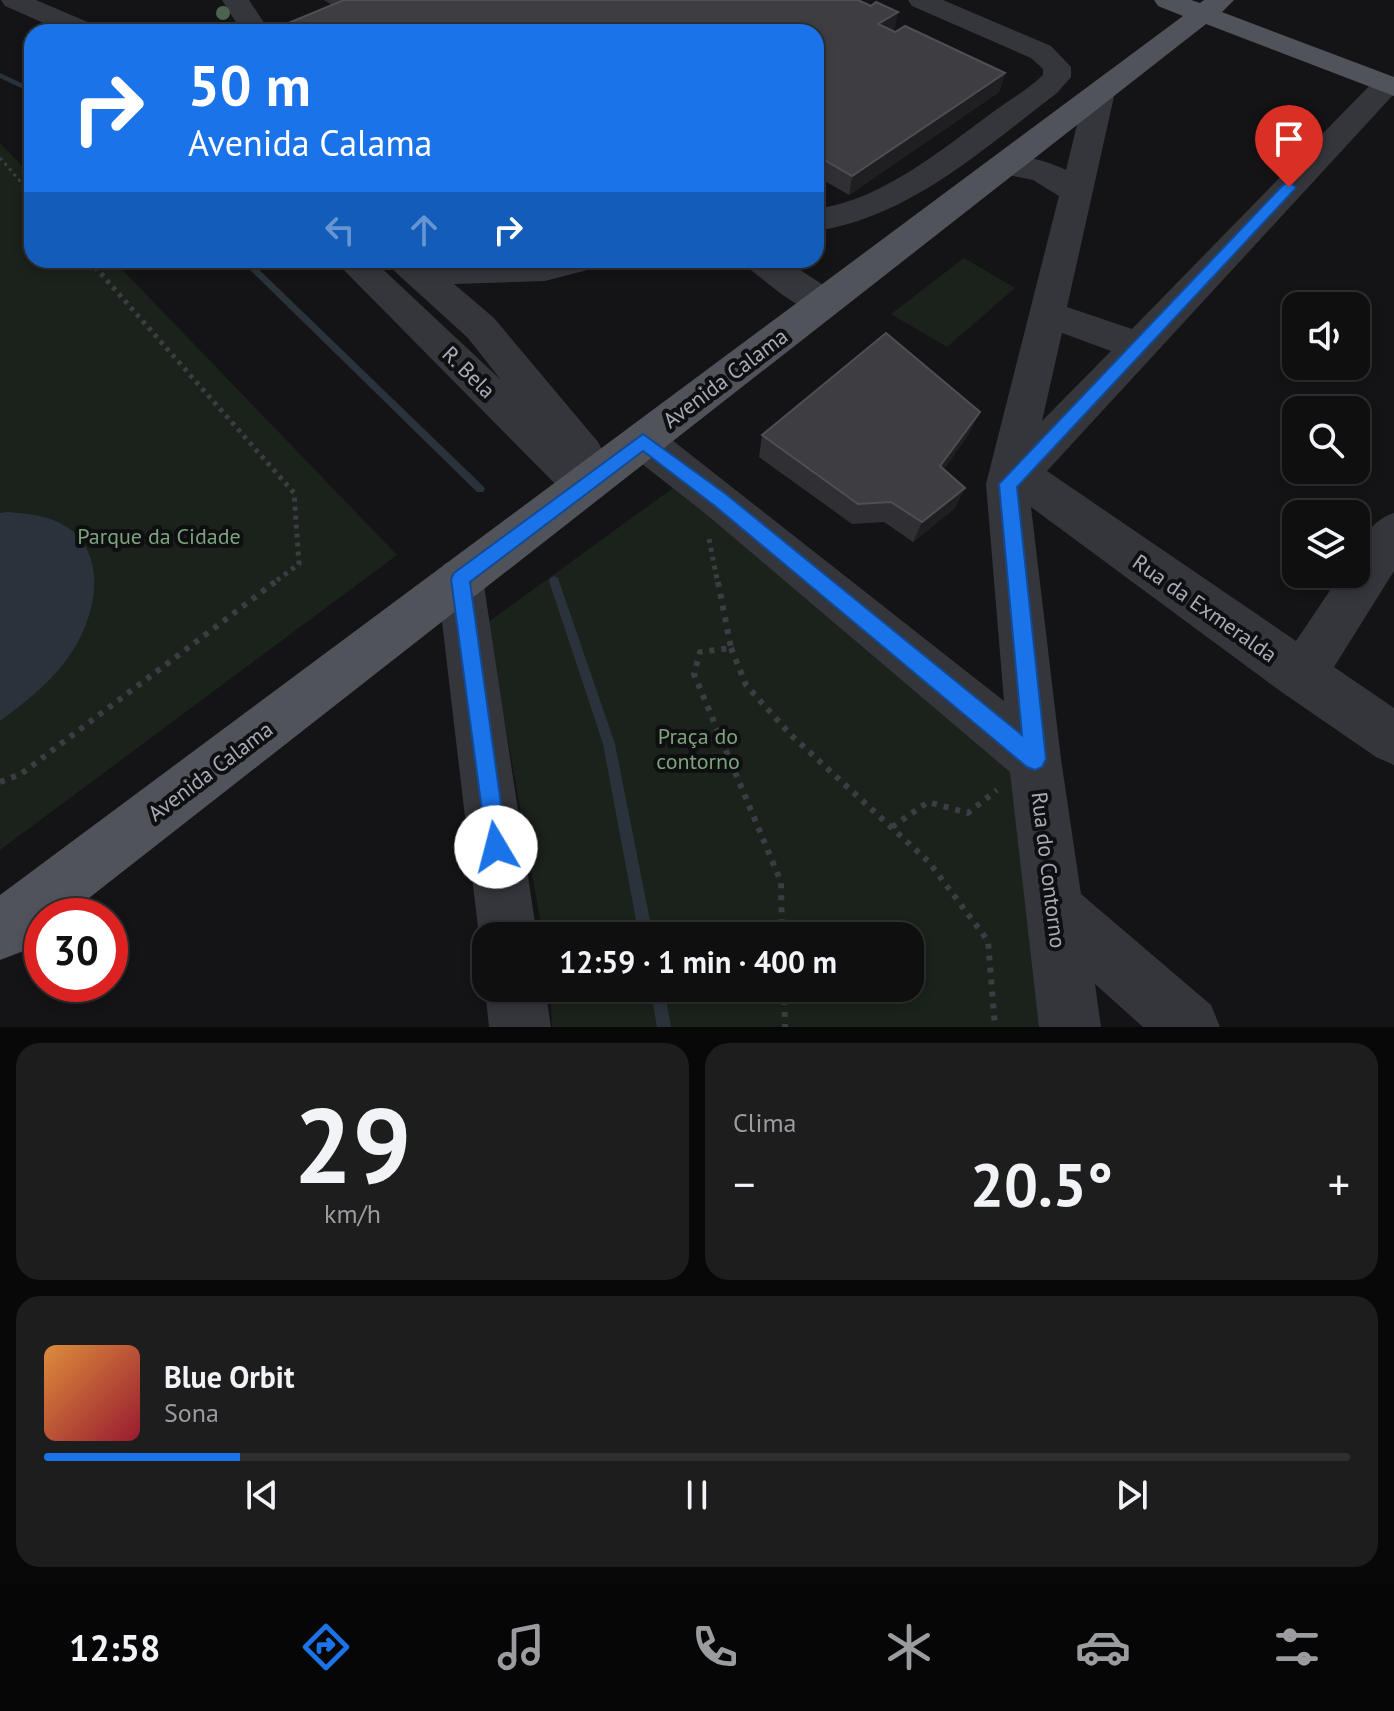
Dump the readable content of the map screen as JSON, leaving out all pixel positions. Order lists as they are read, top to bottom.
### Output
{
  "streets": {
    "main road": ["Avenida Calama"],
    "street": ["R. Bela", "Rua da Exmeralda", "Rua do Contorno"]
  },
  "crossings": [
    ["R. Bela", "Avenida Calama"],
    ["Avenida Calama", "Rua do Contorno"],
    ["Rua da Exmeralda", "Rua do Contorno"]
  ],
  "parks": ["Parque da Cidade", "Praça do contorno"],
  "page": {
    "turn": ["50 m", "Avenida Calama"],
    "limit": "30",
    "trip": "12:59 · 1 min · 400 m",
    "tile": [
      ["29", "km/h"],
      "Clima"
    ],
    "heat": ["−", "20.5°", "+"],
    "song": ["Blue Orbit", "Sona"],
    "tabs": "12:58"
  }
}
